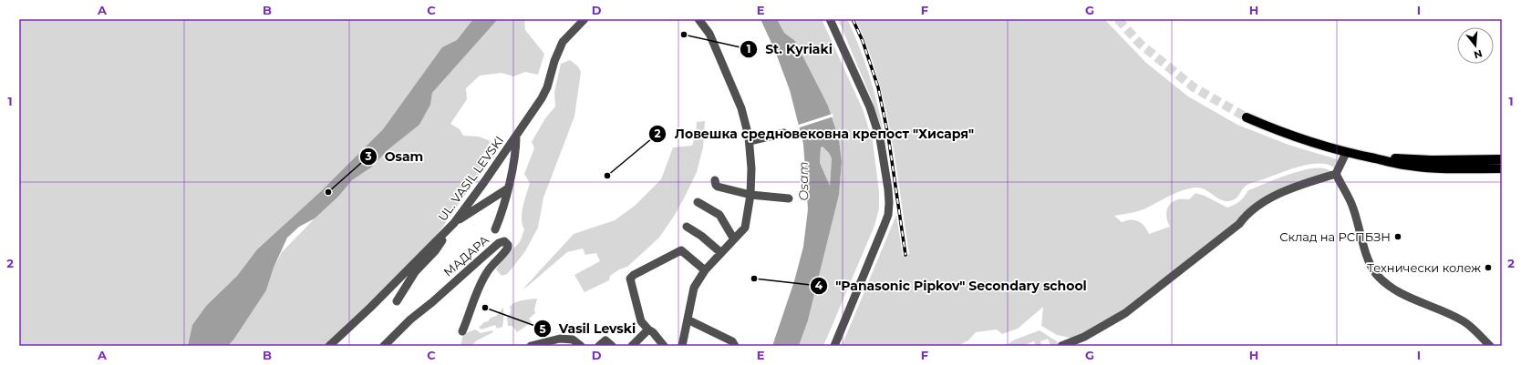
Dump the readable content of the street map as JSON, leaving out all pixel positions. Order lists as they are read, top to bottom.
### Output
{
  "streets": {
    "street": ["UL. VASIL LEVSKI", "МАДАРА"]
  },
  "water": ["Osam"],
  "places": [
    "St. Kyriaki",
    "Ловешка средновековна крепост \"Хисаря\"",
    "Osam",
    "Склад на РСПБЗН",
    "Технически колеж",
    "\"Panasonic Pipkov\" Secondary school",
    "Vasil Levski"
  ],
  "north": "bottom",
  "grid": {
    "columns": [
      "A",
      "B",
      "C",
      "D",
      "E",
      "F",
      "G",
      "H",
      "I"
    ],
    "rows": ["1", "2"]
  }
}
